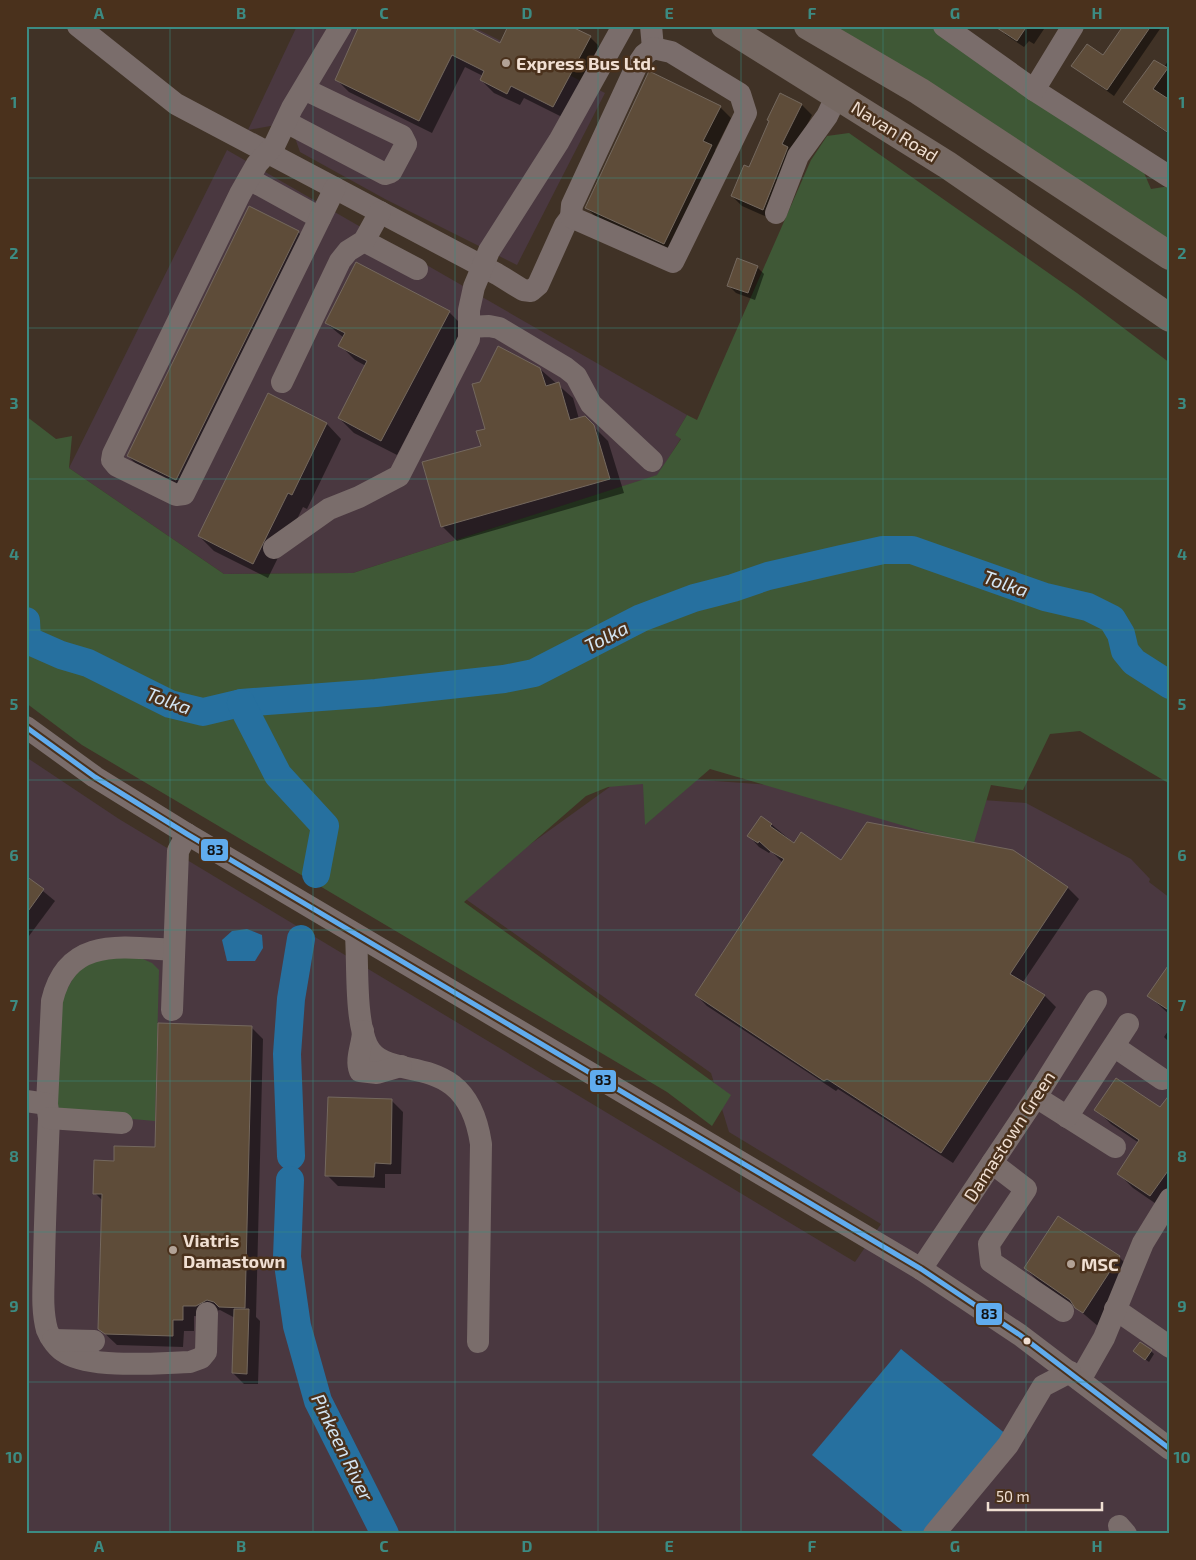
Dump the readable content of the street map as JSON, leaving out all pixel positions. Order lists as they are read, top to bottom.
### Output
{
  "streets": {
    "highway": ["Navan Road"],
    "street": ["Damastown Green"]
  },
  "water": ["Tolka", "Pinkeen River"],
  "places": ["Express Bus Ltd.", "Viatris Damastown", "MSC"],
  "lines": ["transit line 83"],
  "scale_bar": "50 m",
  "grid": {
    "columns": [
      "A",
      "B",
      "C",
      "D",
      "E",
      "F",
      "G",
      "H"
    ],
    "rows": [
      "1",
      "2",
      "3",
      "4",
      "5",
      "6",
      "7",
      "8",
      "9",
      "10"
    ]
  }
}
